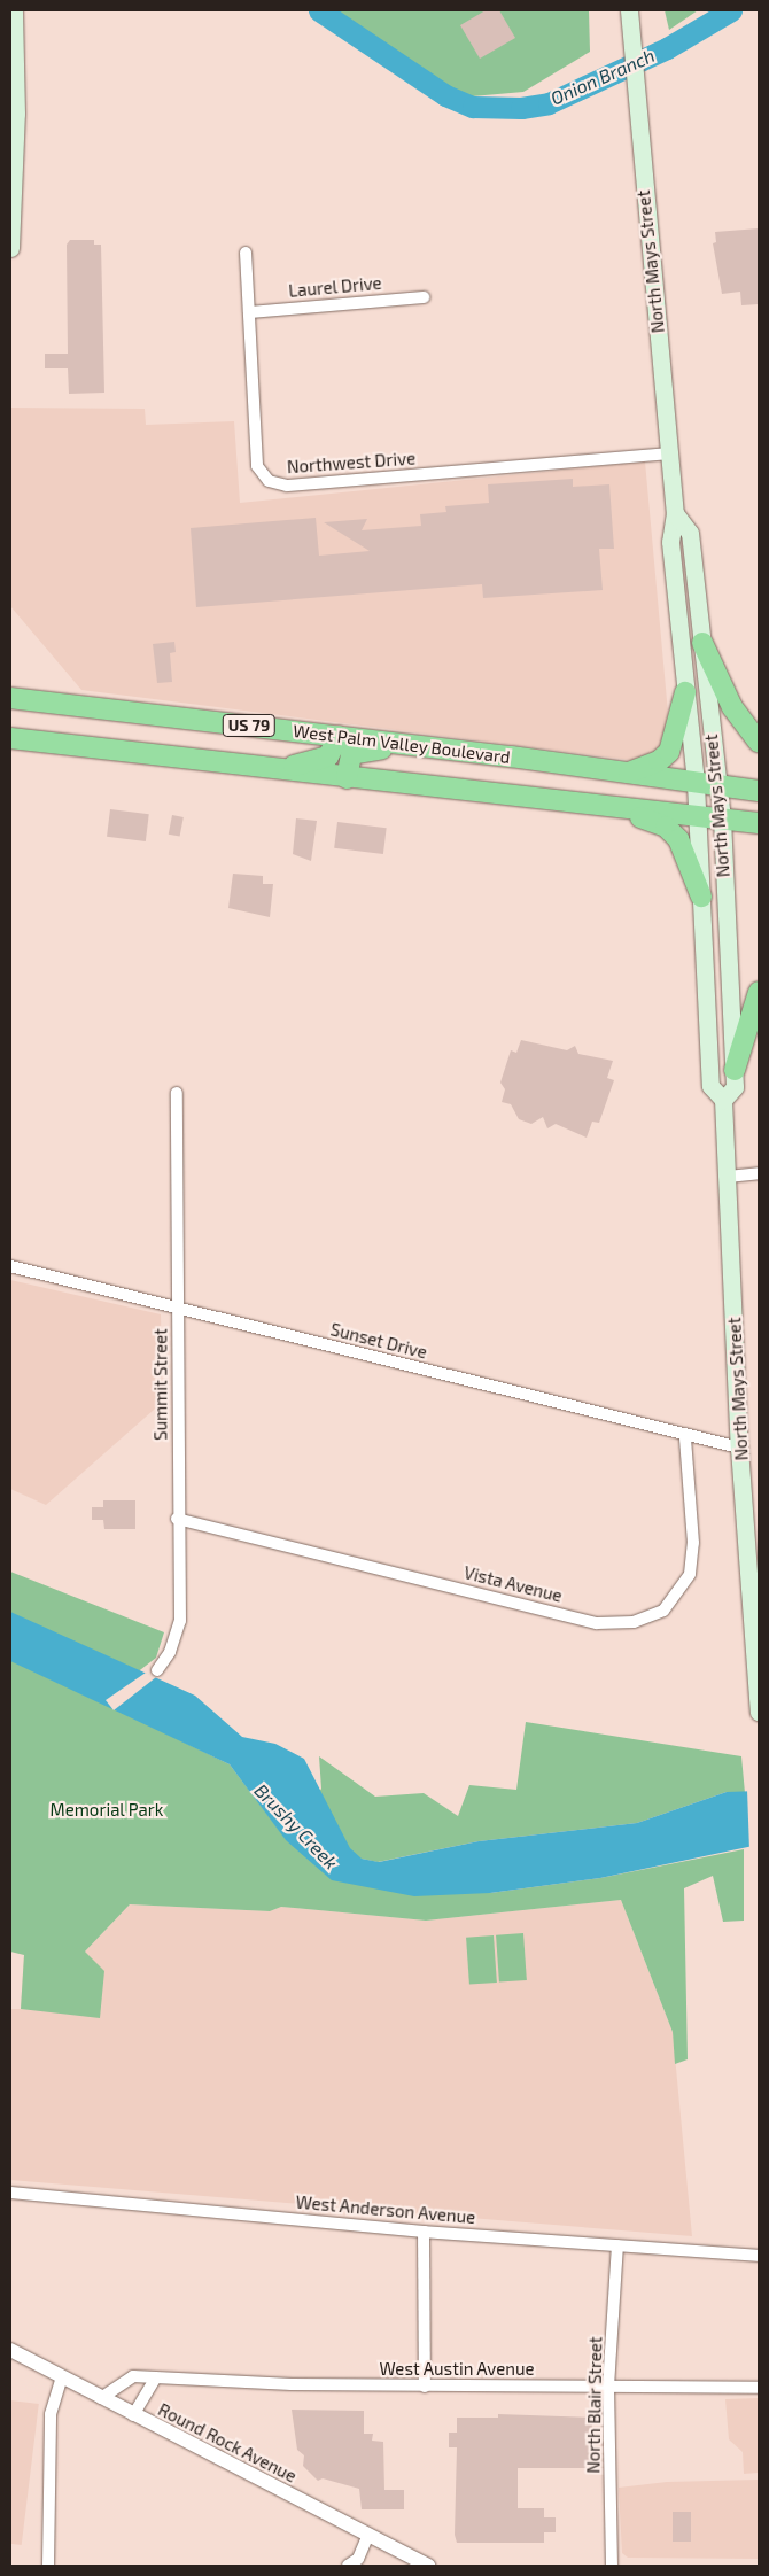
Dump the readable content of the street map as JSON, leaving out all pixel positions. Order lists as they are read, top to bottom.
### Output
{
  "streets": {
    "highway": ["US 79", "West Palm Valley Boulevard"],
    "main road": ["North Mays Street"],
    "street": [
      "Laurel Drive",
      "Northwest Drive",
      "Sunset Drive",
      "Summit Street",
      "Vista Avenue",
      "West Anderson Avenue",
      "West Austin Avenue",
      "North Blair Street",
      "Round Rock Avenue"
    ]
  },
  "crossings": [
    ["North Mays Street", "Northwest Drive"],
    ["North Mays Street", "US 79"],
    ["North Mays Street", "West Palm Valley Boulevard"],
    ["North Mays Street", "Sunset Drive"],
    ["Laurel Drive", "Northwest Drive"],
    ["Sunset Drive", "Summit Street"],
    ["Sunset Drive", "Vista Avenue"],
    ["Summit Street", "Vista Avenue"],
    ["West Anderson Avenue", "North Blair Street"],
    ["West Austin Avenue", "North Blair Street"],
    ["West Austin Avenue", "Round Rock Avenue"]
  ],
  "water": ["Onion Branch", "Brushy Creek"],
  "parks": ["Memorial Park"]
}
